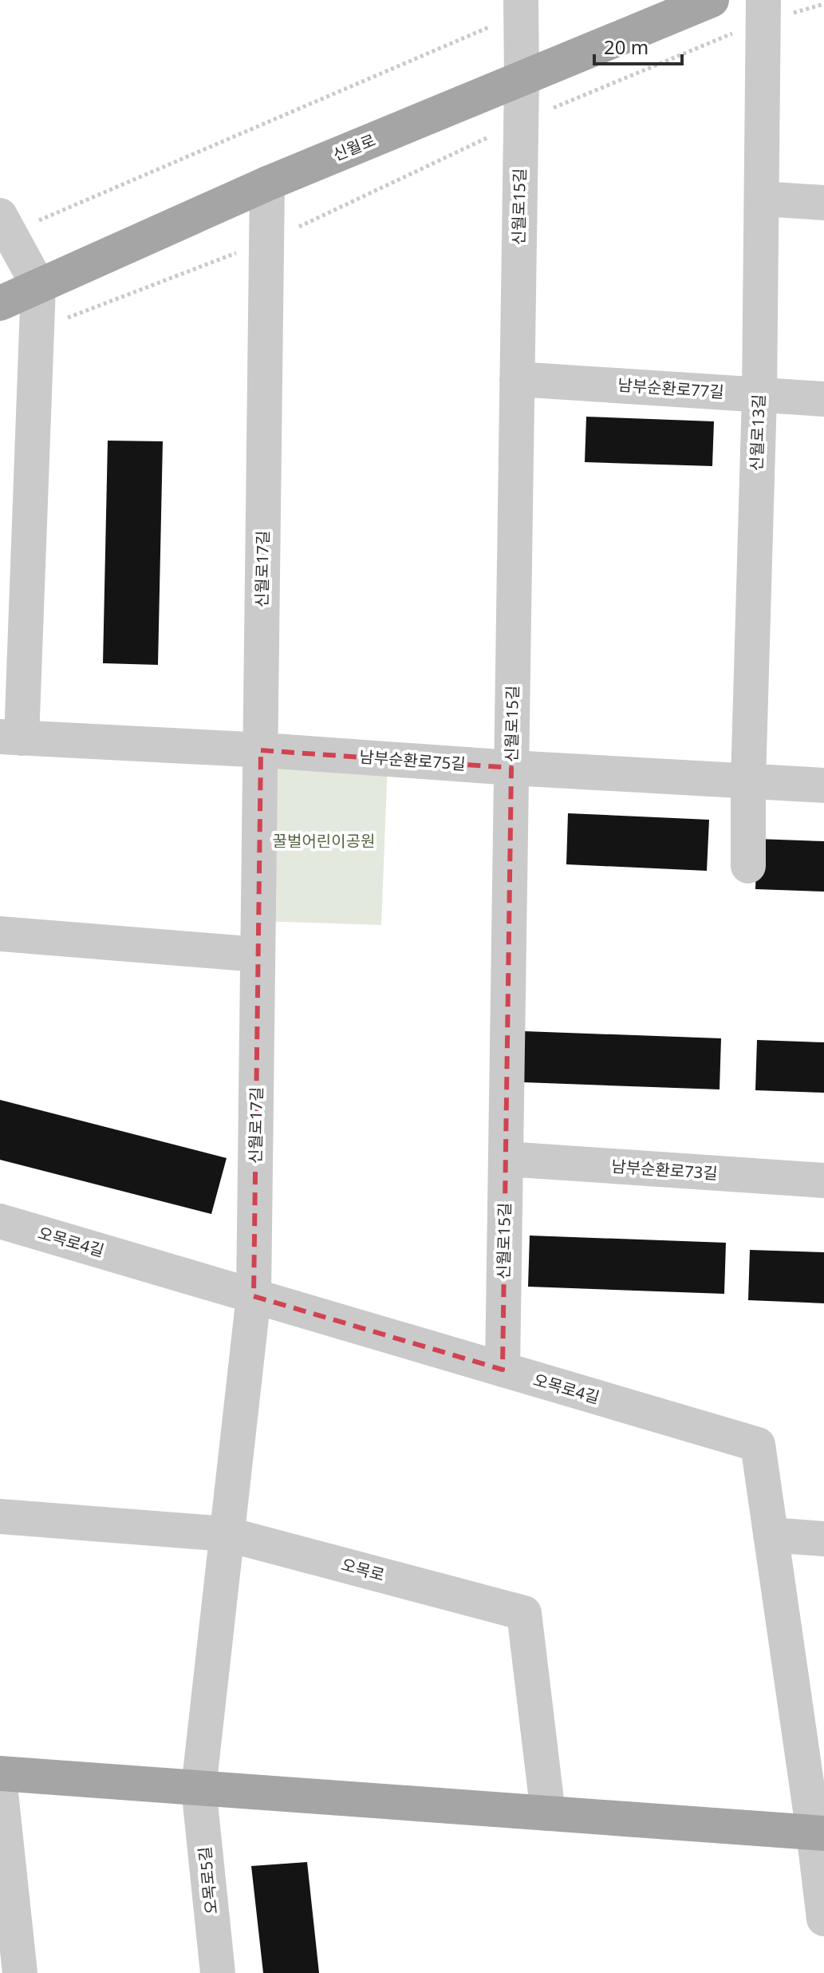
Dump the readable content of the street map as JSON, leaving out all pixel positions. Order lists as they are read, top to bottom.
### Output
{
  "streets": {
    "main road": ["신월로"],
    "street": [
      "신월로15길",
      "남부순환로77길",
      "신월로13길",
      "신월로17길",
      "남부순환로75길",
      "남부순환로73길",
      "오목로4길",
      "오목로",
      "오목로5길"
    ]
  },
  "crossings": [
    ["신월로", "신월로15길"],
    ["신월로", "신월로17길"],
    ["신월로15길", "남부순환로77길"],
    ["신월로15길", "남부순환로75길"],
    ["신월로15길", "남부순환로73길"],
    ["신월로15길", "오목로4길"],
    ["남부순환로77길", "신월로13길"],
    ["신월로13길", "남부순환로75길"],
    ["신월로17길", "남부순환로75길"],
    ["신월로17길", "오목로4길"],
    ["신월로17길", "오목로"],
    ["신월로17길", "오목로5길"],
    ["오목로", "오목로5길"]
  ],
  "parks": ["꿀벌어린이공원"],
  "scale_bar": "20 m"
}
